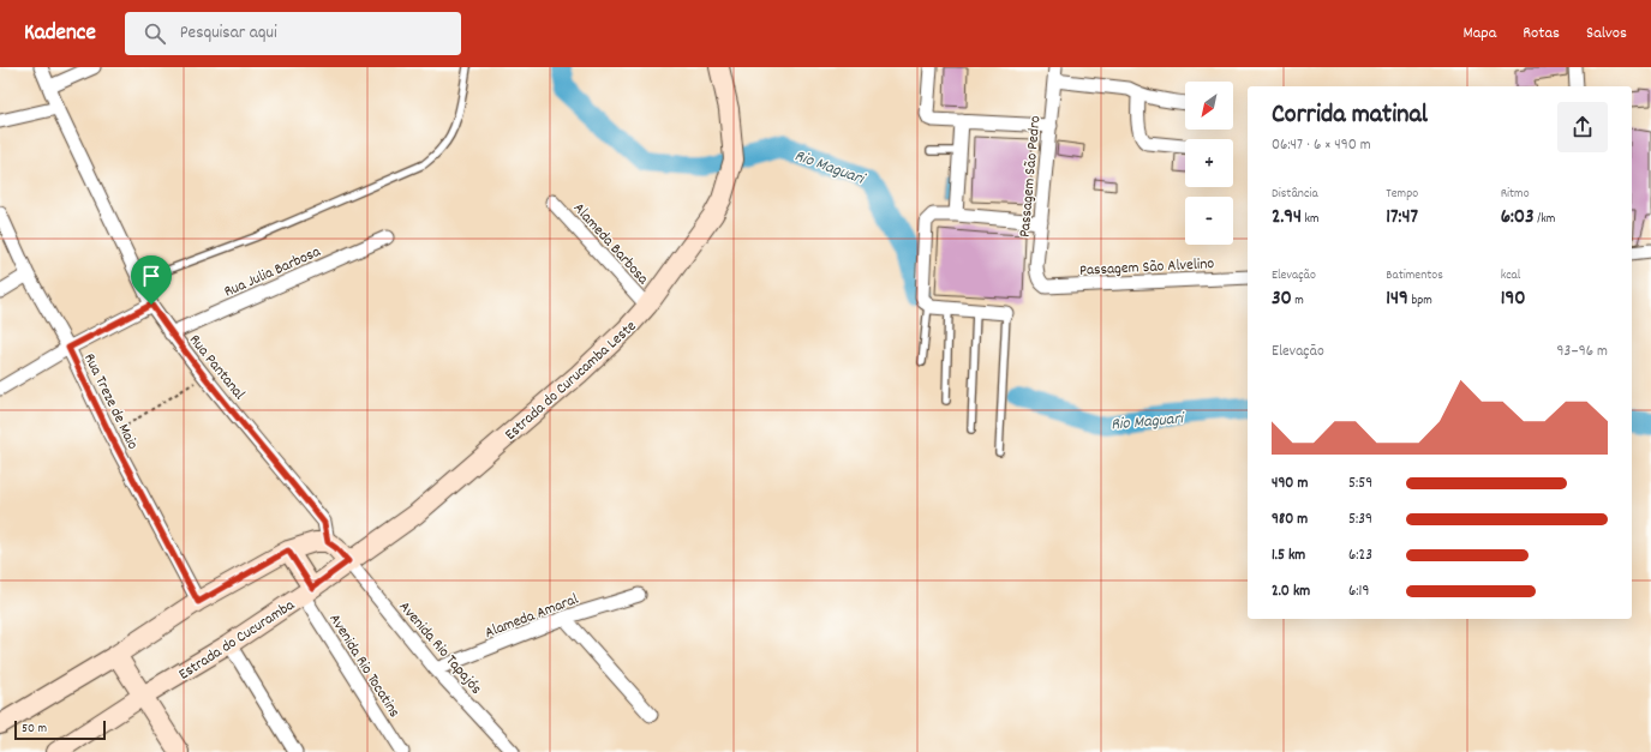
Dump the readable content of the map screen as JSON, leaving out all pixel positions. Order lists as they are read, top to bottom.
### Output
{
  "streets": {
    "main road": ["Estrada do Curucamba Leste", "Estrada do Cucuramba"],
    "street": [
      "Passagem São Pedro",
      "Alameda Barbosa",
      "Passagem São Alvelino",
      "Rua Julia Barbosa",
      "Rua Pantanal",
      "Rua Treze de Maio",
      "Alameda Amaral",
      "Avenida Rio Tapajós",
      "Avenida Rio Tocatins"
    ]
  },
  "crossings": [
    ["Passagem São Pedro", "Passagem São Alvelino"],
    ["Alameda Barbosa", "Estrada do Curucamba Leste"],
    ["Rua Julia Barbosa", "Rua Pantanal"],
    ["Estrada do Curucamba Leste", "Estrada do Cucuramba"],
    ["Estrada do Curucamba Leste", "Avenida Rio Tapajós"],
    ["Alameda Amaral", "Avenida Rio Tapajós"],
    ["Estrada do Cucuramba", "Avenida Rio Tapajós"],
    ["Estrada do Cucuramba", "Avenida Rio Tocatins"]
  ],
  "water": ["Rio Maguari"],
  "scale_bar": "50 m",
  "north": "bottom left",
  "page": {
    "header": "Kadence",
    "search": "Pesquisar aqui",
    "nav": ["Mapa", "Rotas", "Salvos"],
    "map_buttons": ["+", "−"],
    "heading": ["Corrida matinal", "06:47 · 6 × 490 m"],
    "stats": [
      ["Distância", "2.94 km"],
      ["Tempo", "17:47"],
      ["Ritmo", "6:03 /km"],
      ["Elevação", "30 m"],
      ["Batimentos", "149 bpm"],
      ["kcal", "190"]
    ],
    "chart": ["Elevação", "93–96 m"],
    "list": [
      {
        "name": "490 m",
        "note": "5:59"
      },
      {
        "name": "980 m",
        "note": "5:39"
      },
      {
        "name": "1.5 km",
        "note": "6:23"
      },
      {
        "name": "2.0 km",
        "note": "6:19"
      }
    ],
    "scale": "50 m"
  }
}
